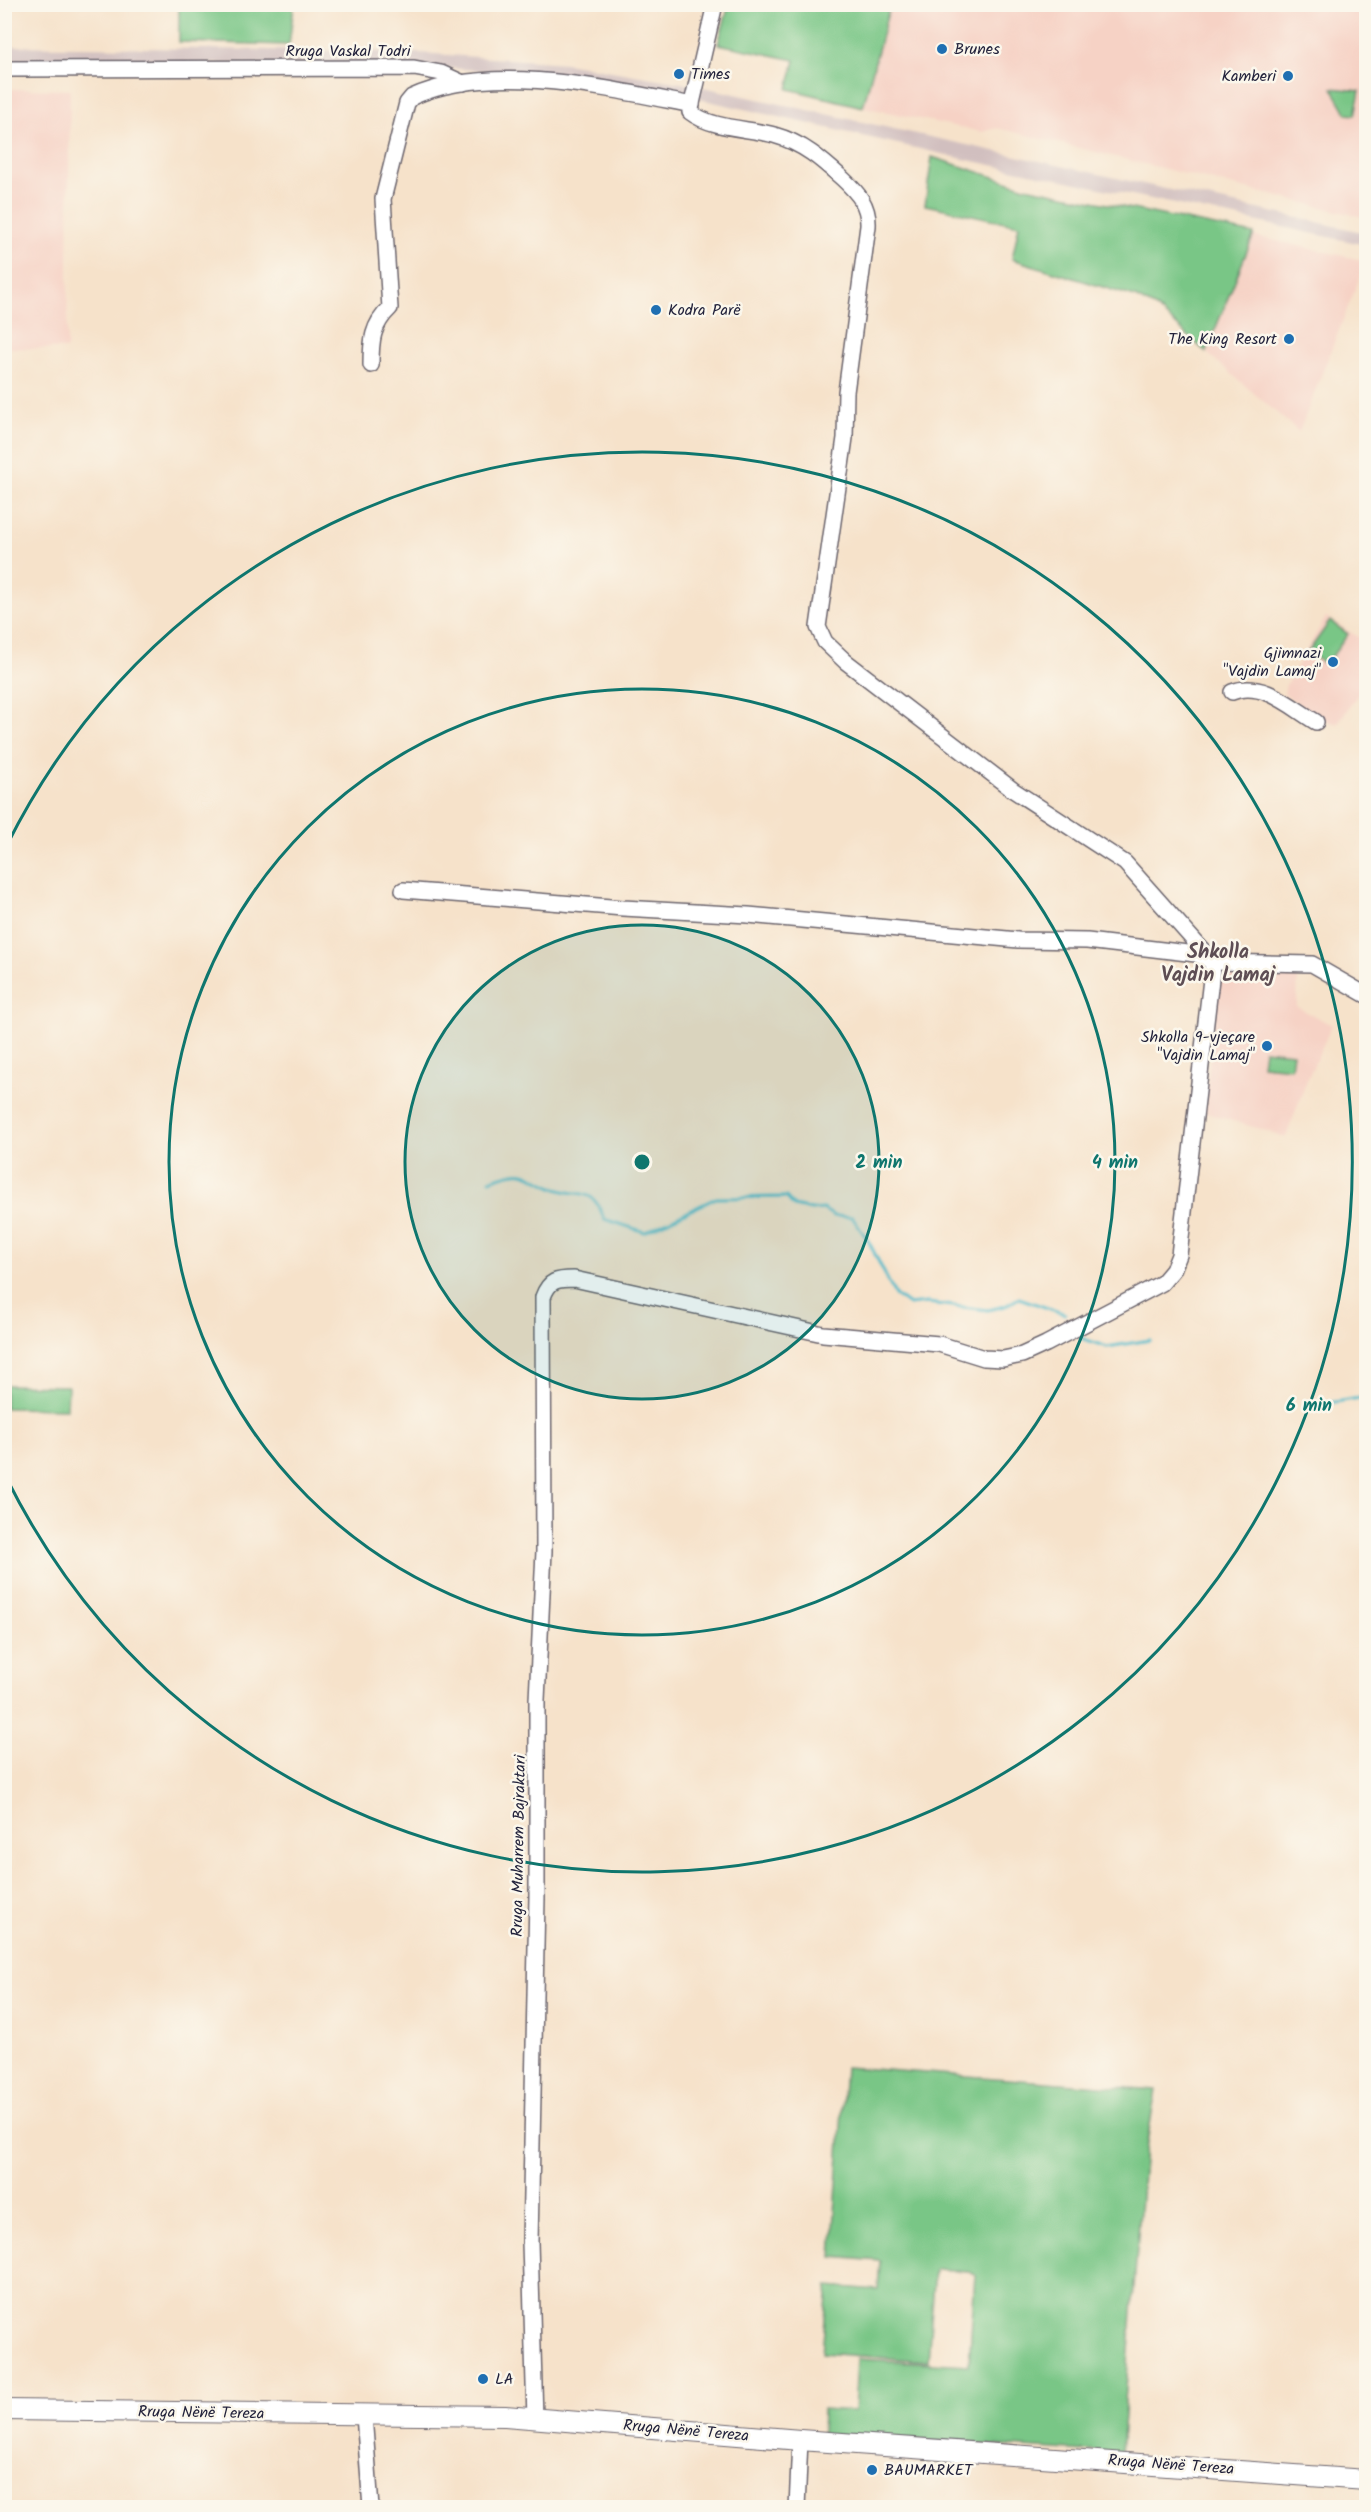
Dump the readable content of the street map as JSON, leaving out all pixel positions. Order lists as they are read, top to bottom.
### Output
{
  "streets": {
    "main road": ["Rruga Nënë Tereza"],
    "street": ["Rruga Vaskal Todri", "Rruga Muharrem Bajraktari"]
  },
  "crossings": [
    ["Rruga Muharrem Bajraktari", "Rruga Nënë Tereza"]
  ],
  "districts": ["Shkolla Vajdin Lamaj"],
  "places": [
    "Brunes",
    "Times",
    "Kamberi",
    "Kodra Parë",
    "The King Resort",
    "Gjimnazi \"Vajdin Lamaj\"",
    "Shkolla 9-vjeçare \"Vajdin Lamaj\"",
    "LA",
    "BAUMARKET"
  ],
  "rings": ["2 min", "4 min", "6 min"]
}
